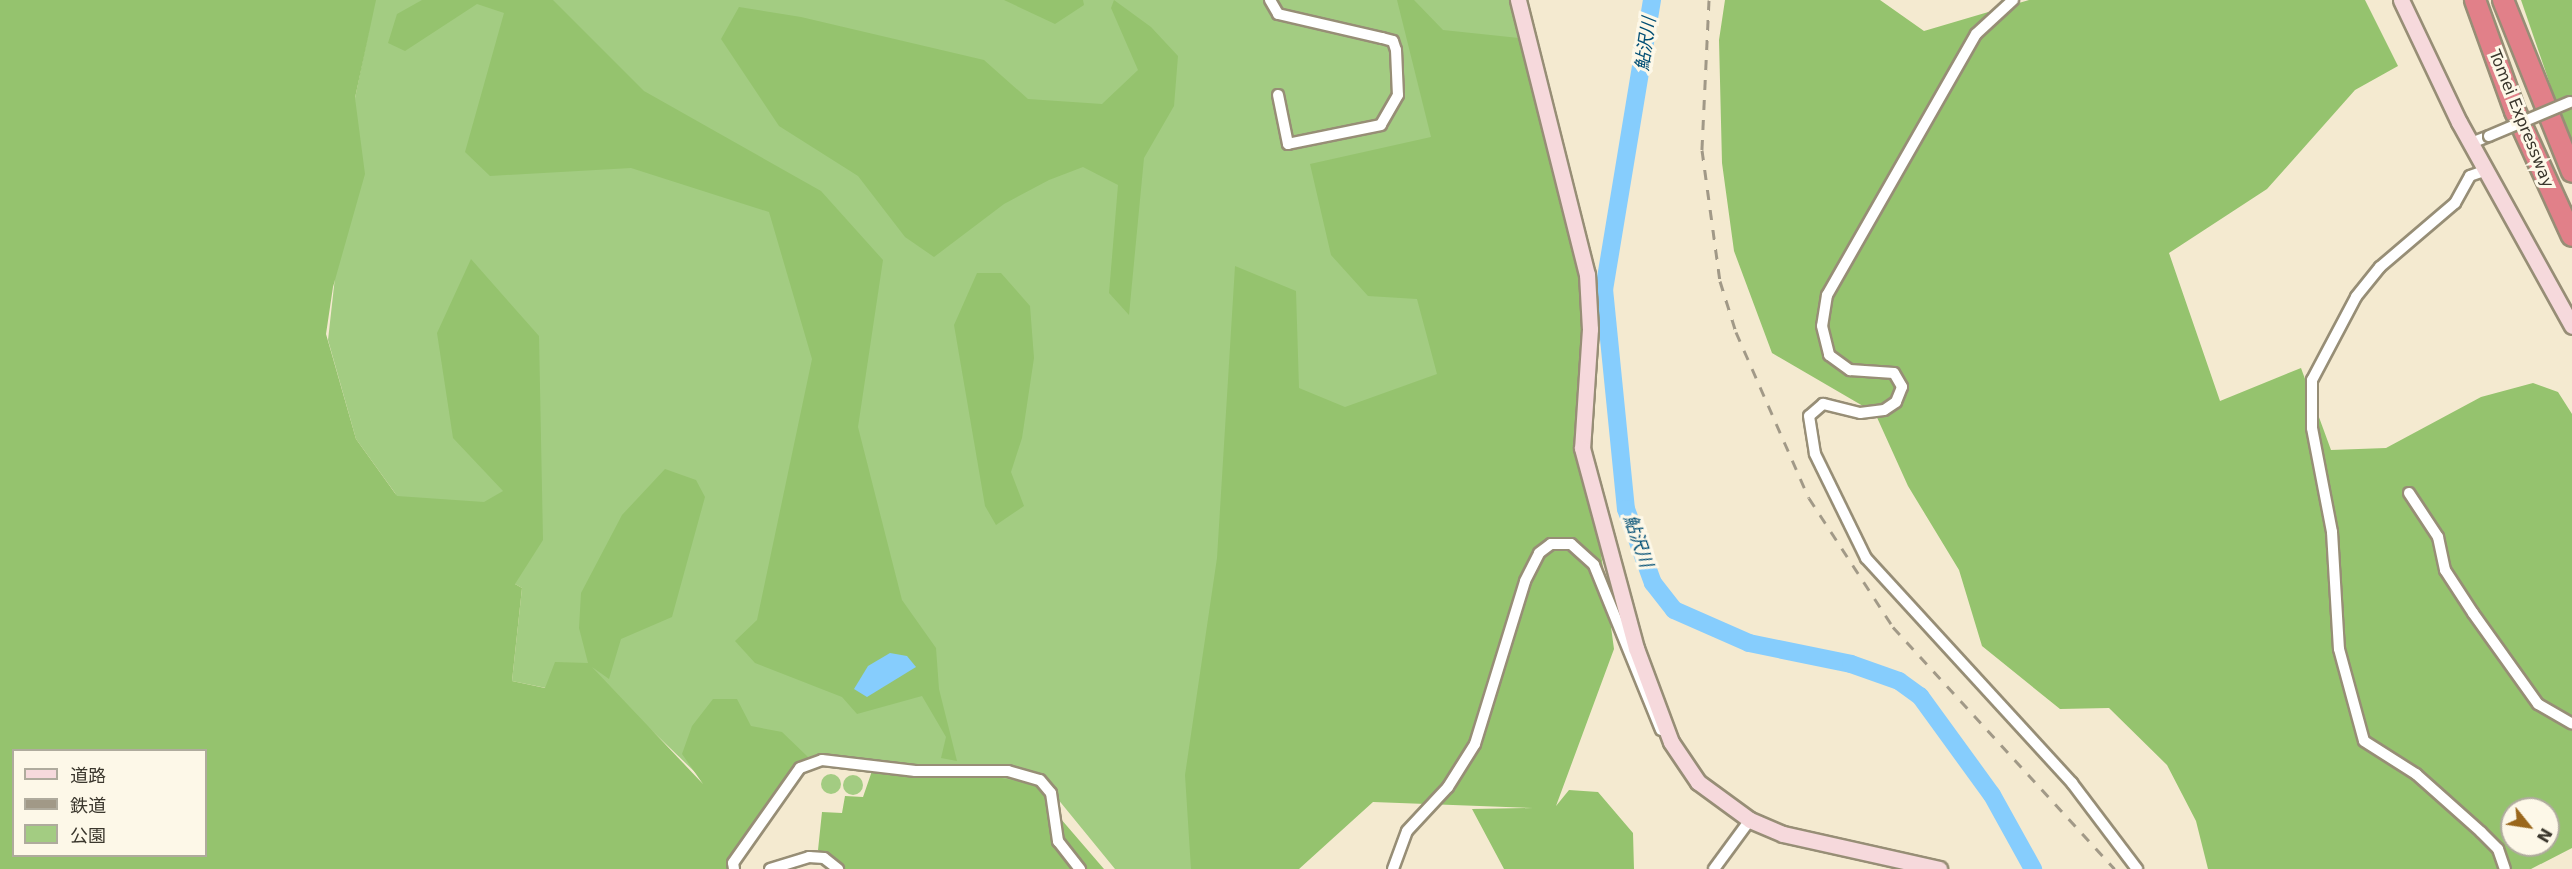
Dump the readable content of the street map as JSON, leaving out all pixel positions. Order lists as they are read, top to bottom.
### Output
{
  "streets": {
    "highway": ["Tomei Expressway"]
  },
  "water": ["鮎沢川"],
  "legend": ["道路", "鉄道", "公園"],
  "north": "bottom right"
}
